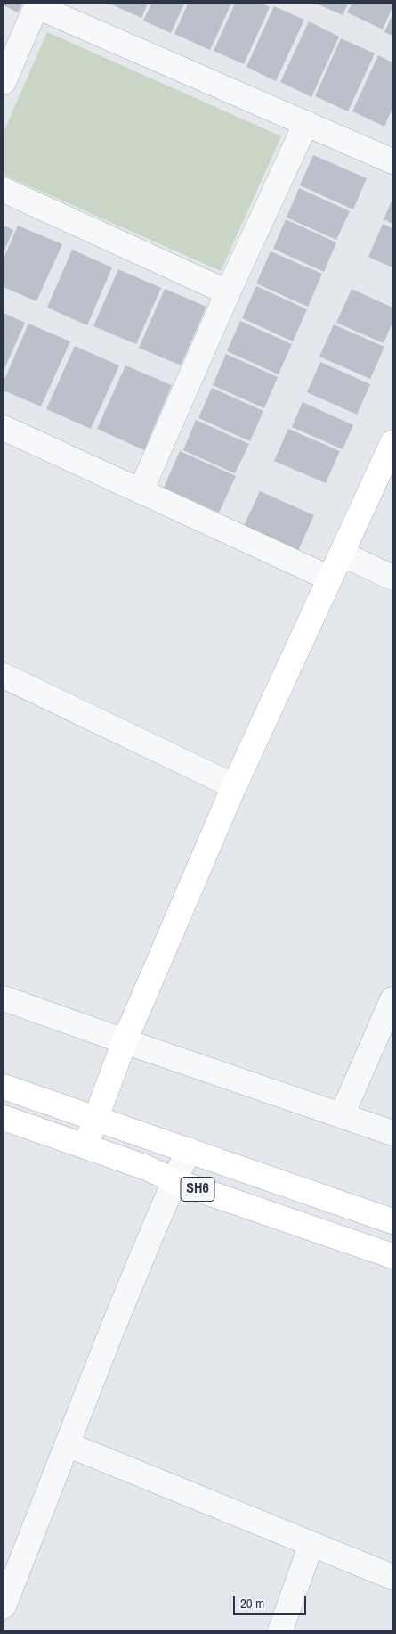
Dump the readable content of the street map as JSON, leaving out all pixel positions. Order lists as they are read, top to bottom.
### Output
{
  "streets": {
    "main road": ["SH6"]
  },
  "scale_bar": "20 m"
}
